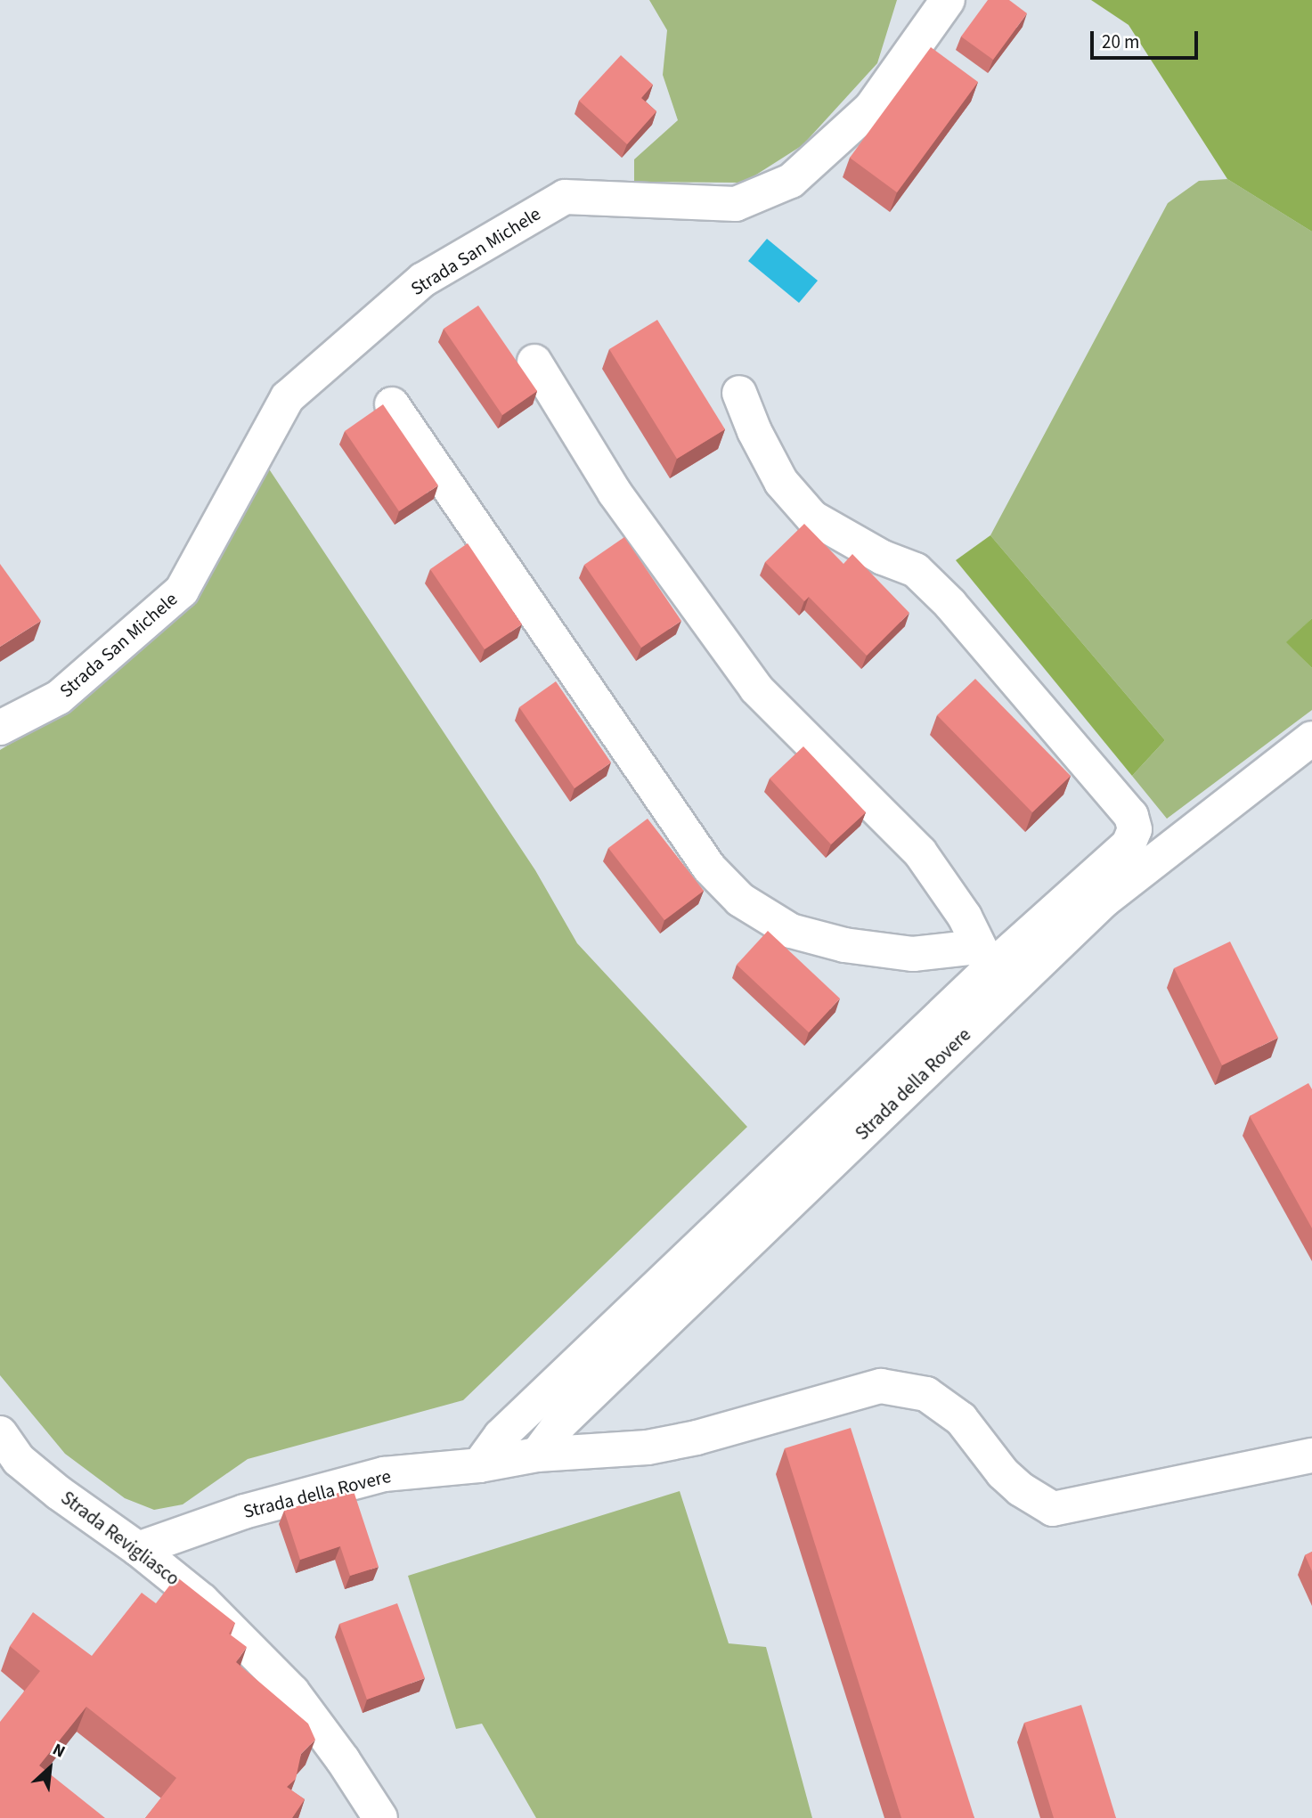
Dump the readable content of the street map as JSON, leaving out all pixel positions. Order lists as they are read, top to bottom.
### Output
{
  "streets": {
    "street": ["Strada San Michele", "Strada della Rovere", "Strada Revigliasco"]
  },
  "crossings": [
    ["Strada della Rovere", "Strada Revigliasco"]
  ],
  "scale_bar": "20 m",
  "north": "top right"
}
